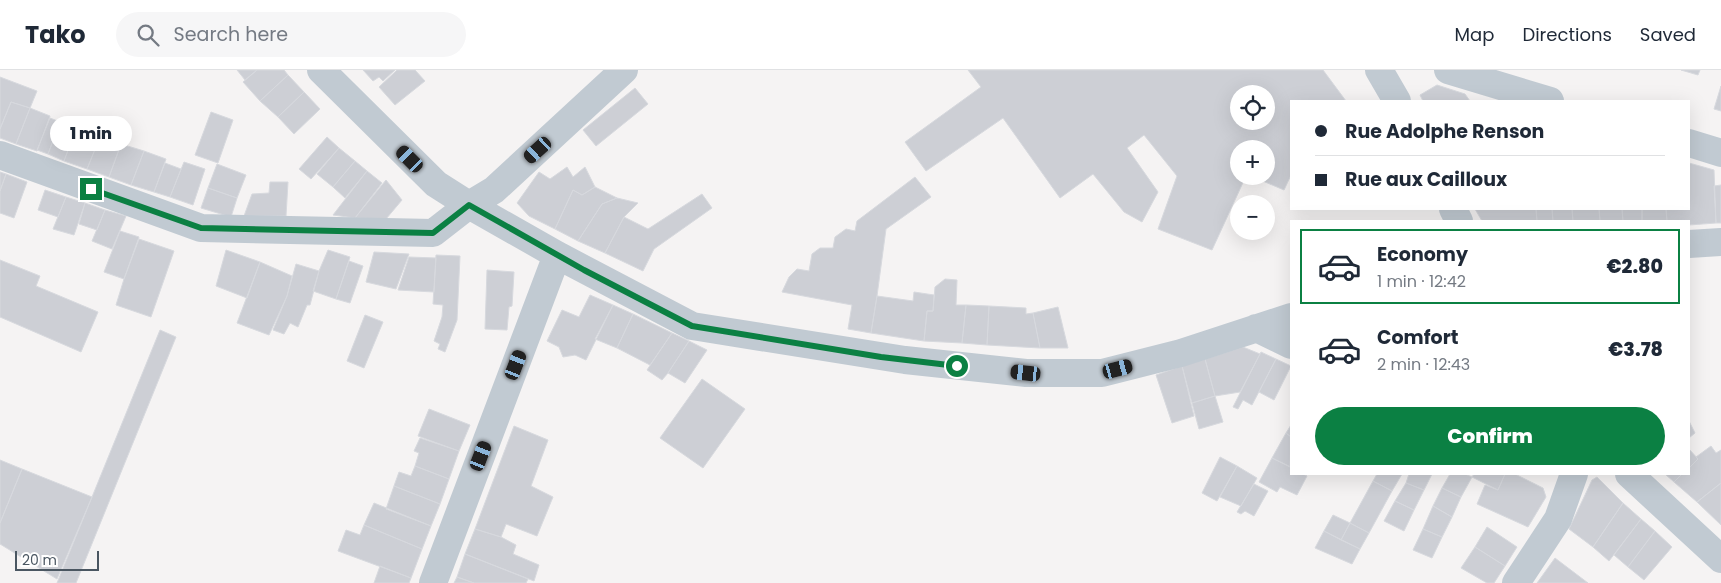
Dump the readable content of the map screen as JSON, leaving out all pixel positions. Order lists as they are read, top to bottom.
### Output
{
  "scale_bar": "20 m",
  "page": {
    "header": "Tako",
    "search": "Search here",
    "nav": ["Map", "Directions", "Saved"],
    "map_buttons": ["+", "−"],
    "banner": ["Rue Adolphe Renson", "Rue aux Cailloux"],
    "bubble": "1 min",
    "list": [
      {
        "name": "Economy",
        "note": "1 min · 12:42",
        "value": "€2.80"
      },
      {
        "name": "Comfort",
        "note": "2 min · 12:43",
        "value": "€3.78"
      }
    ],
    "buttons": "Confirm",
    "scale": "20 m"
  }
}
